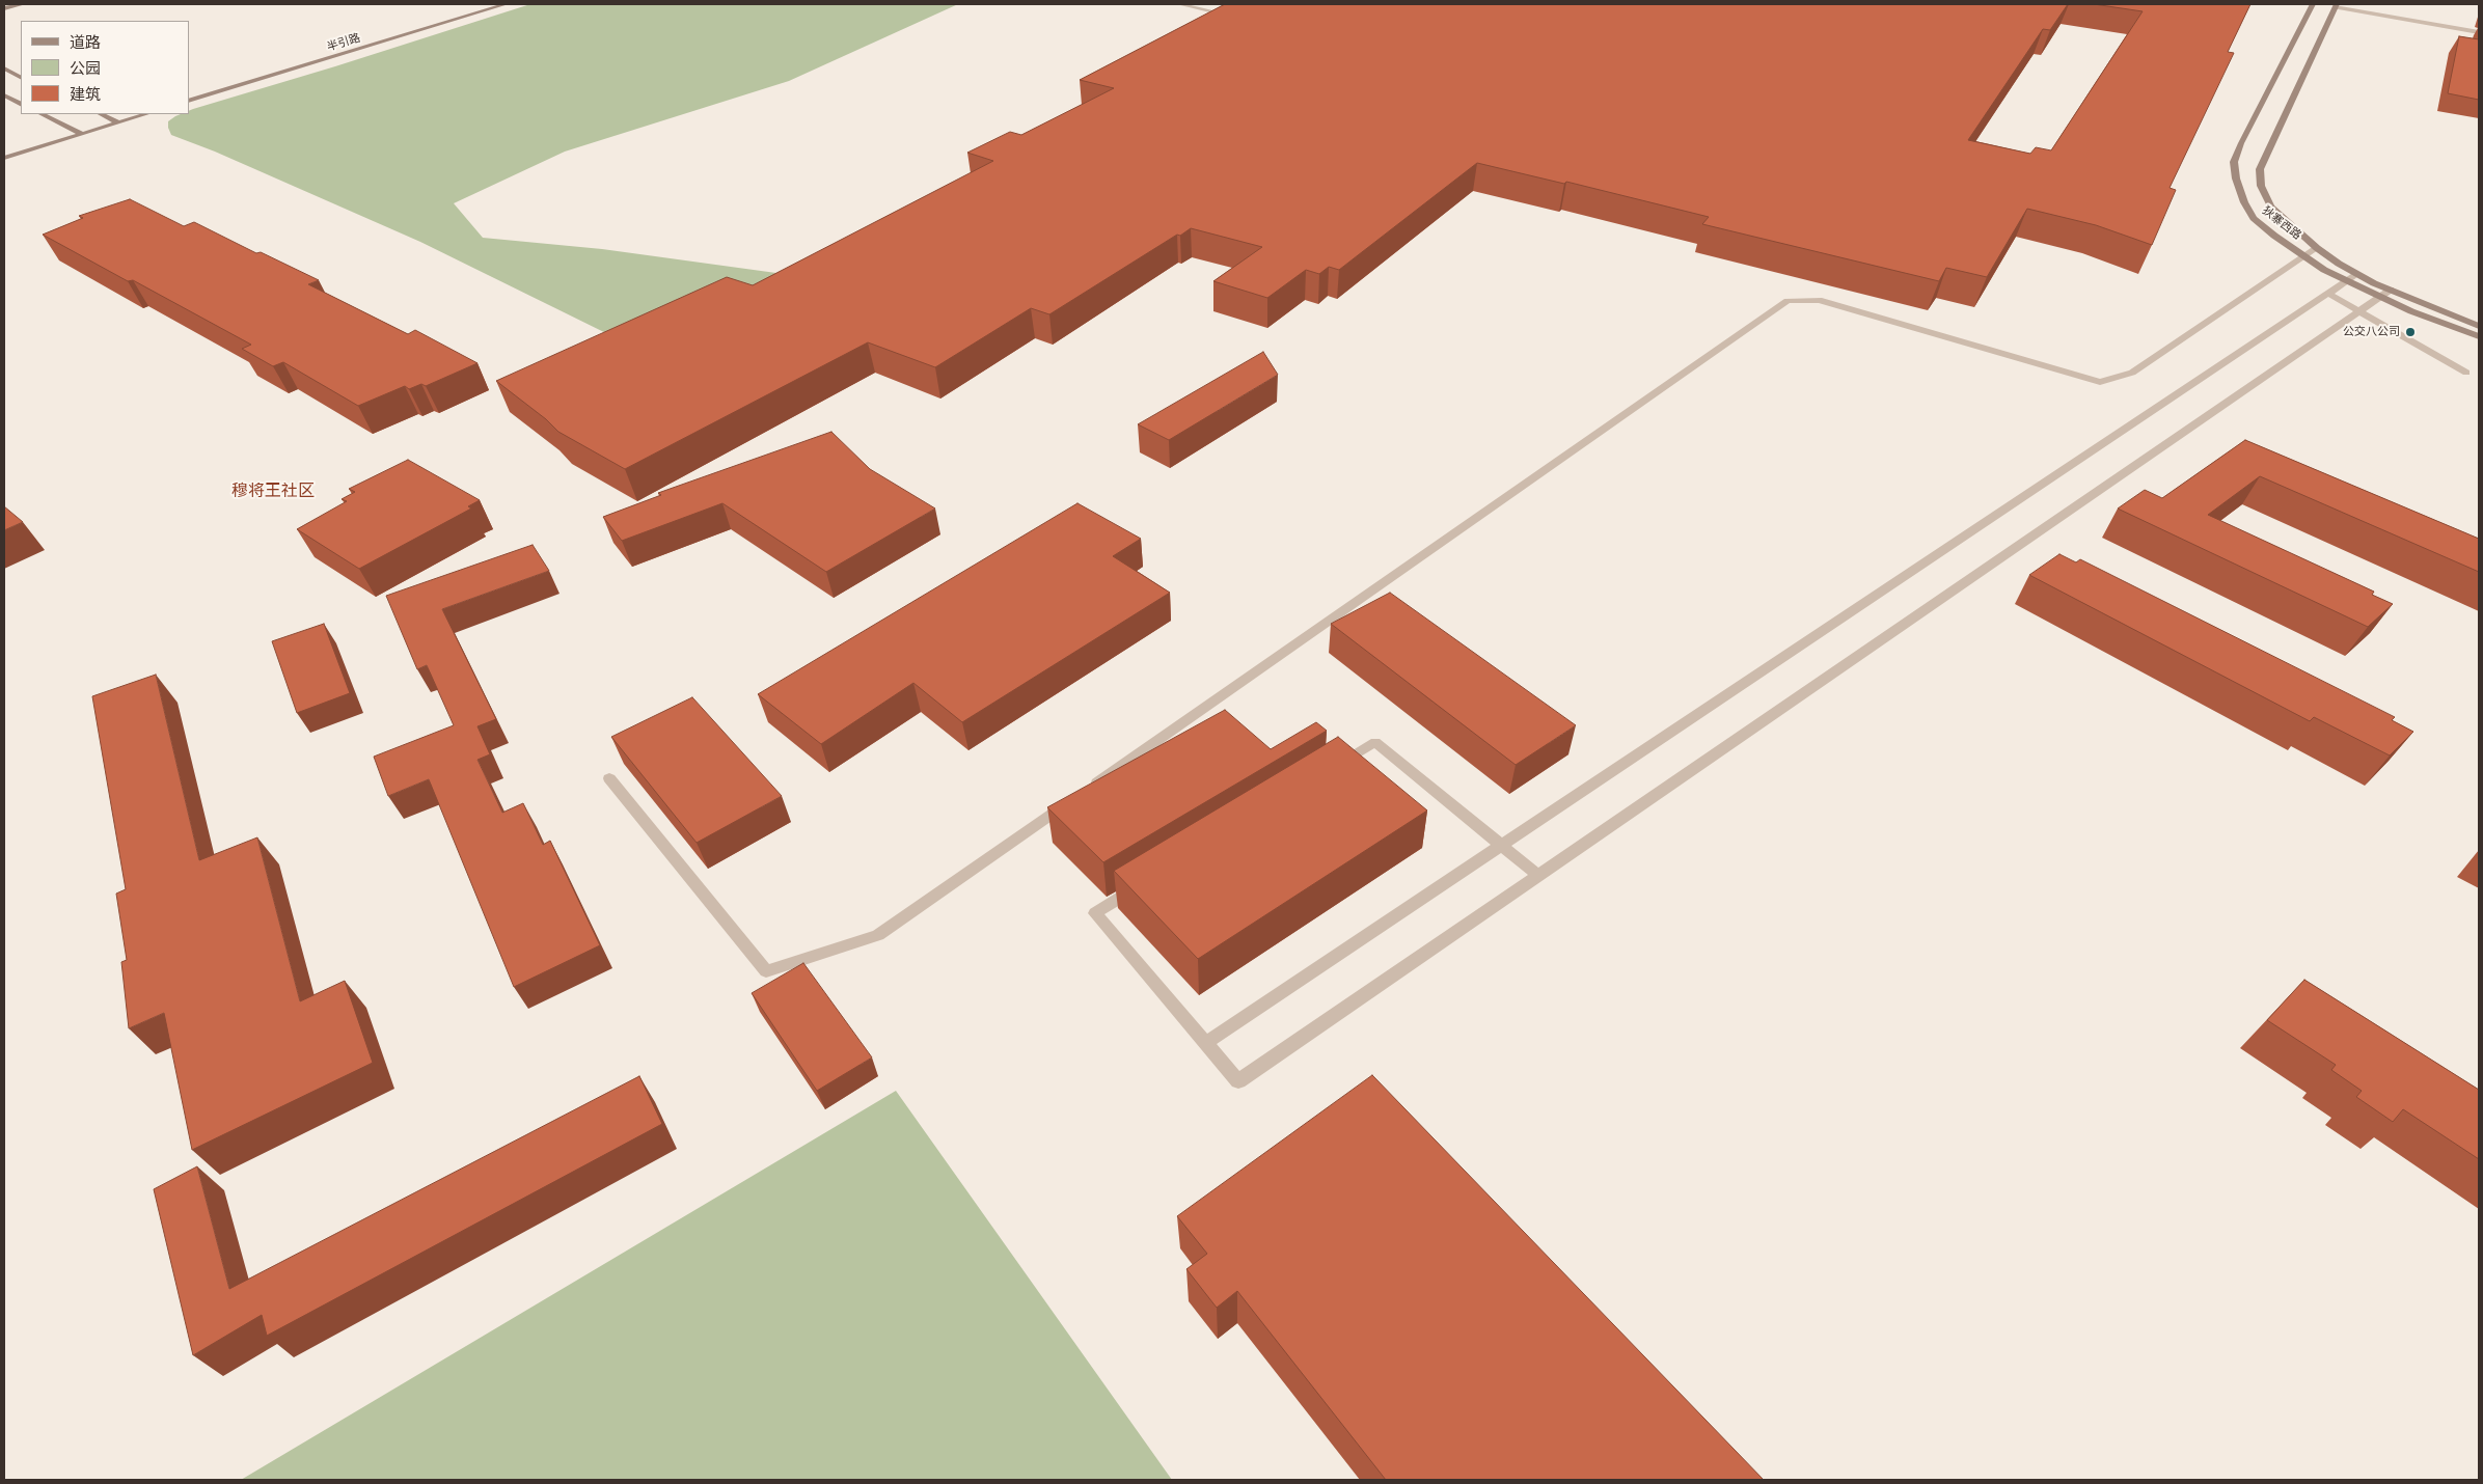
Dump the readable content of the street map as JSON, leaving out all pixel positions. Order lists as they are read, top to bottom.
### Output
{
  "streets": {
    "main road": ["半引路", "狄寨西路"]
  },
  "districts": ["穆将王社区"],
  "places": ["公交八公司"],
  "legend": ["道路", "公园", "建筑"]
}
